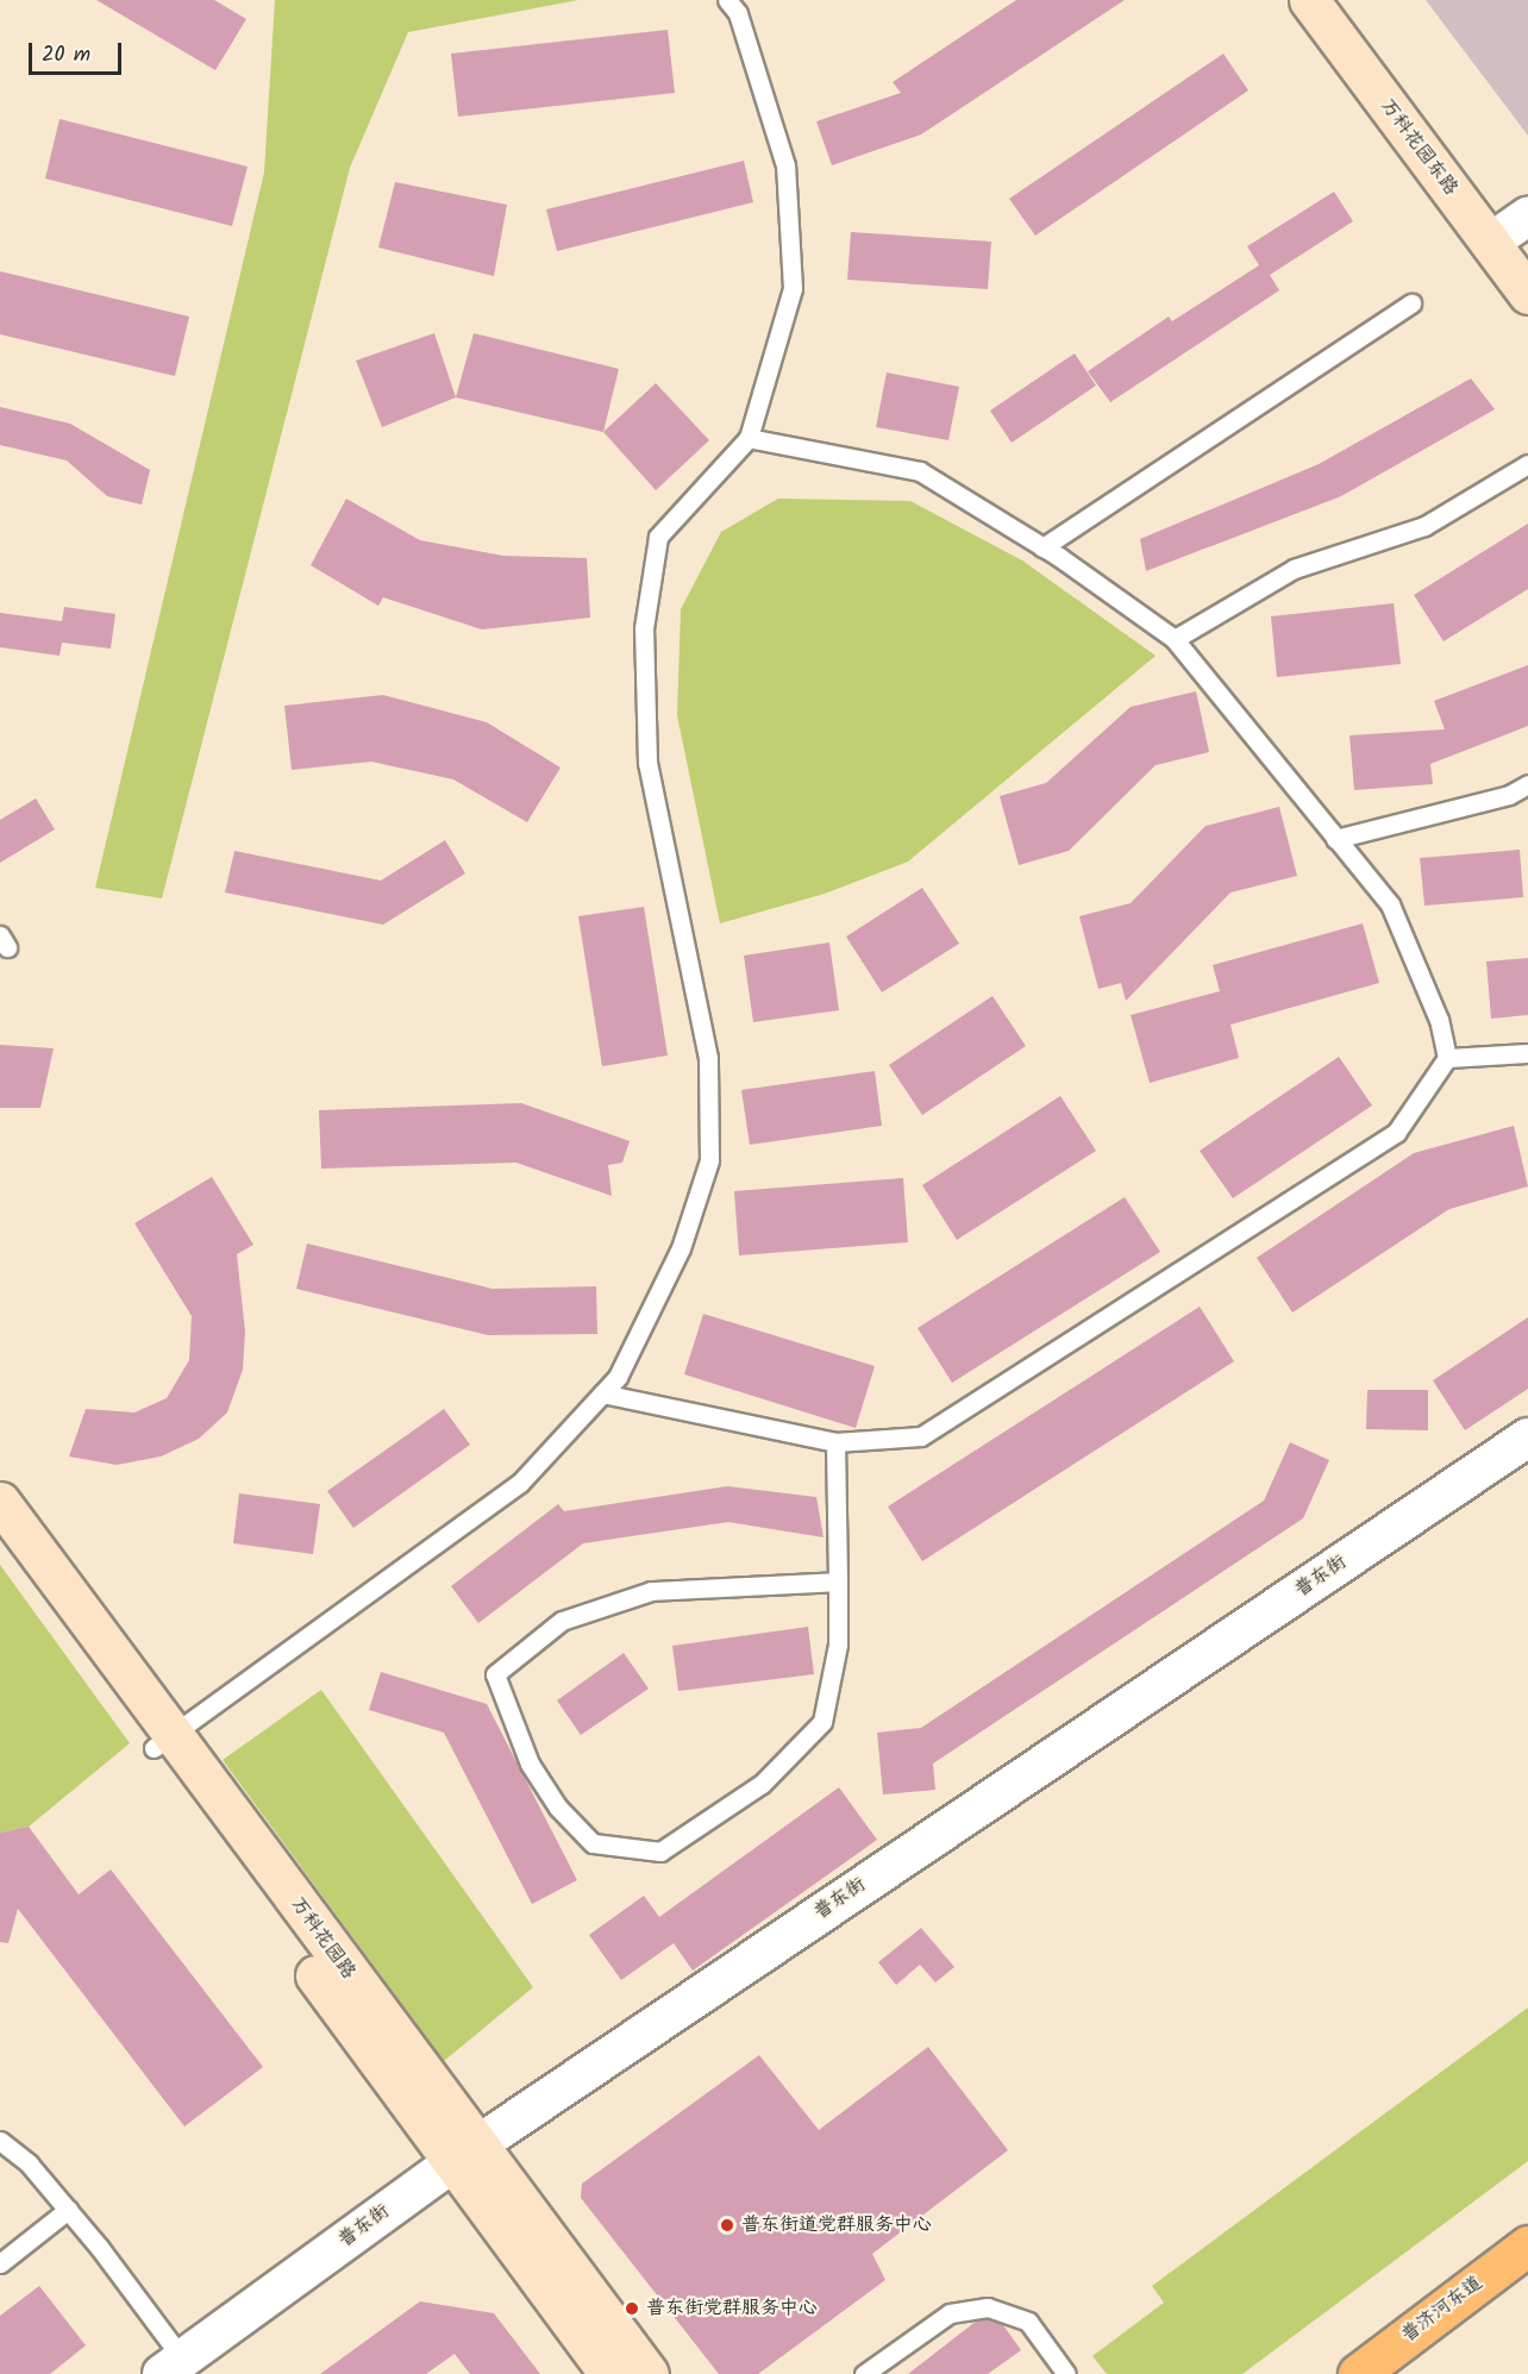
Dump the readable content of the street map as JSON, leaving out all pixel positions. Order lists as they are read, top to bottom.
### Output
{
  "streets": {
    "main road": ["普济河东道"],
    "street": ["万科花园东路", "普东街", "万科花园路"]
  },
  "crossings": [
    ["普东街", "万科花园路"]
  ],
  "places": ["普东街道党群服务中心", "普东街党群服务中心"],
  "scale_bar": "20 m"
}
